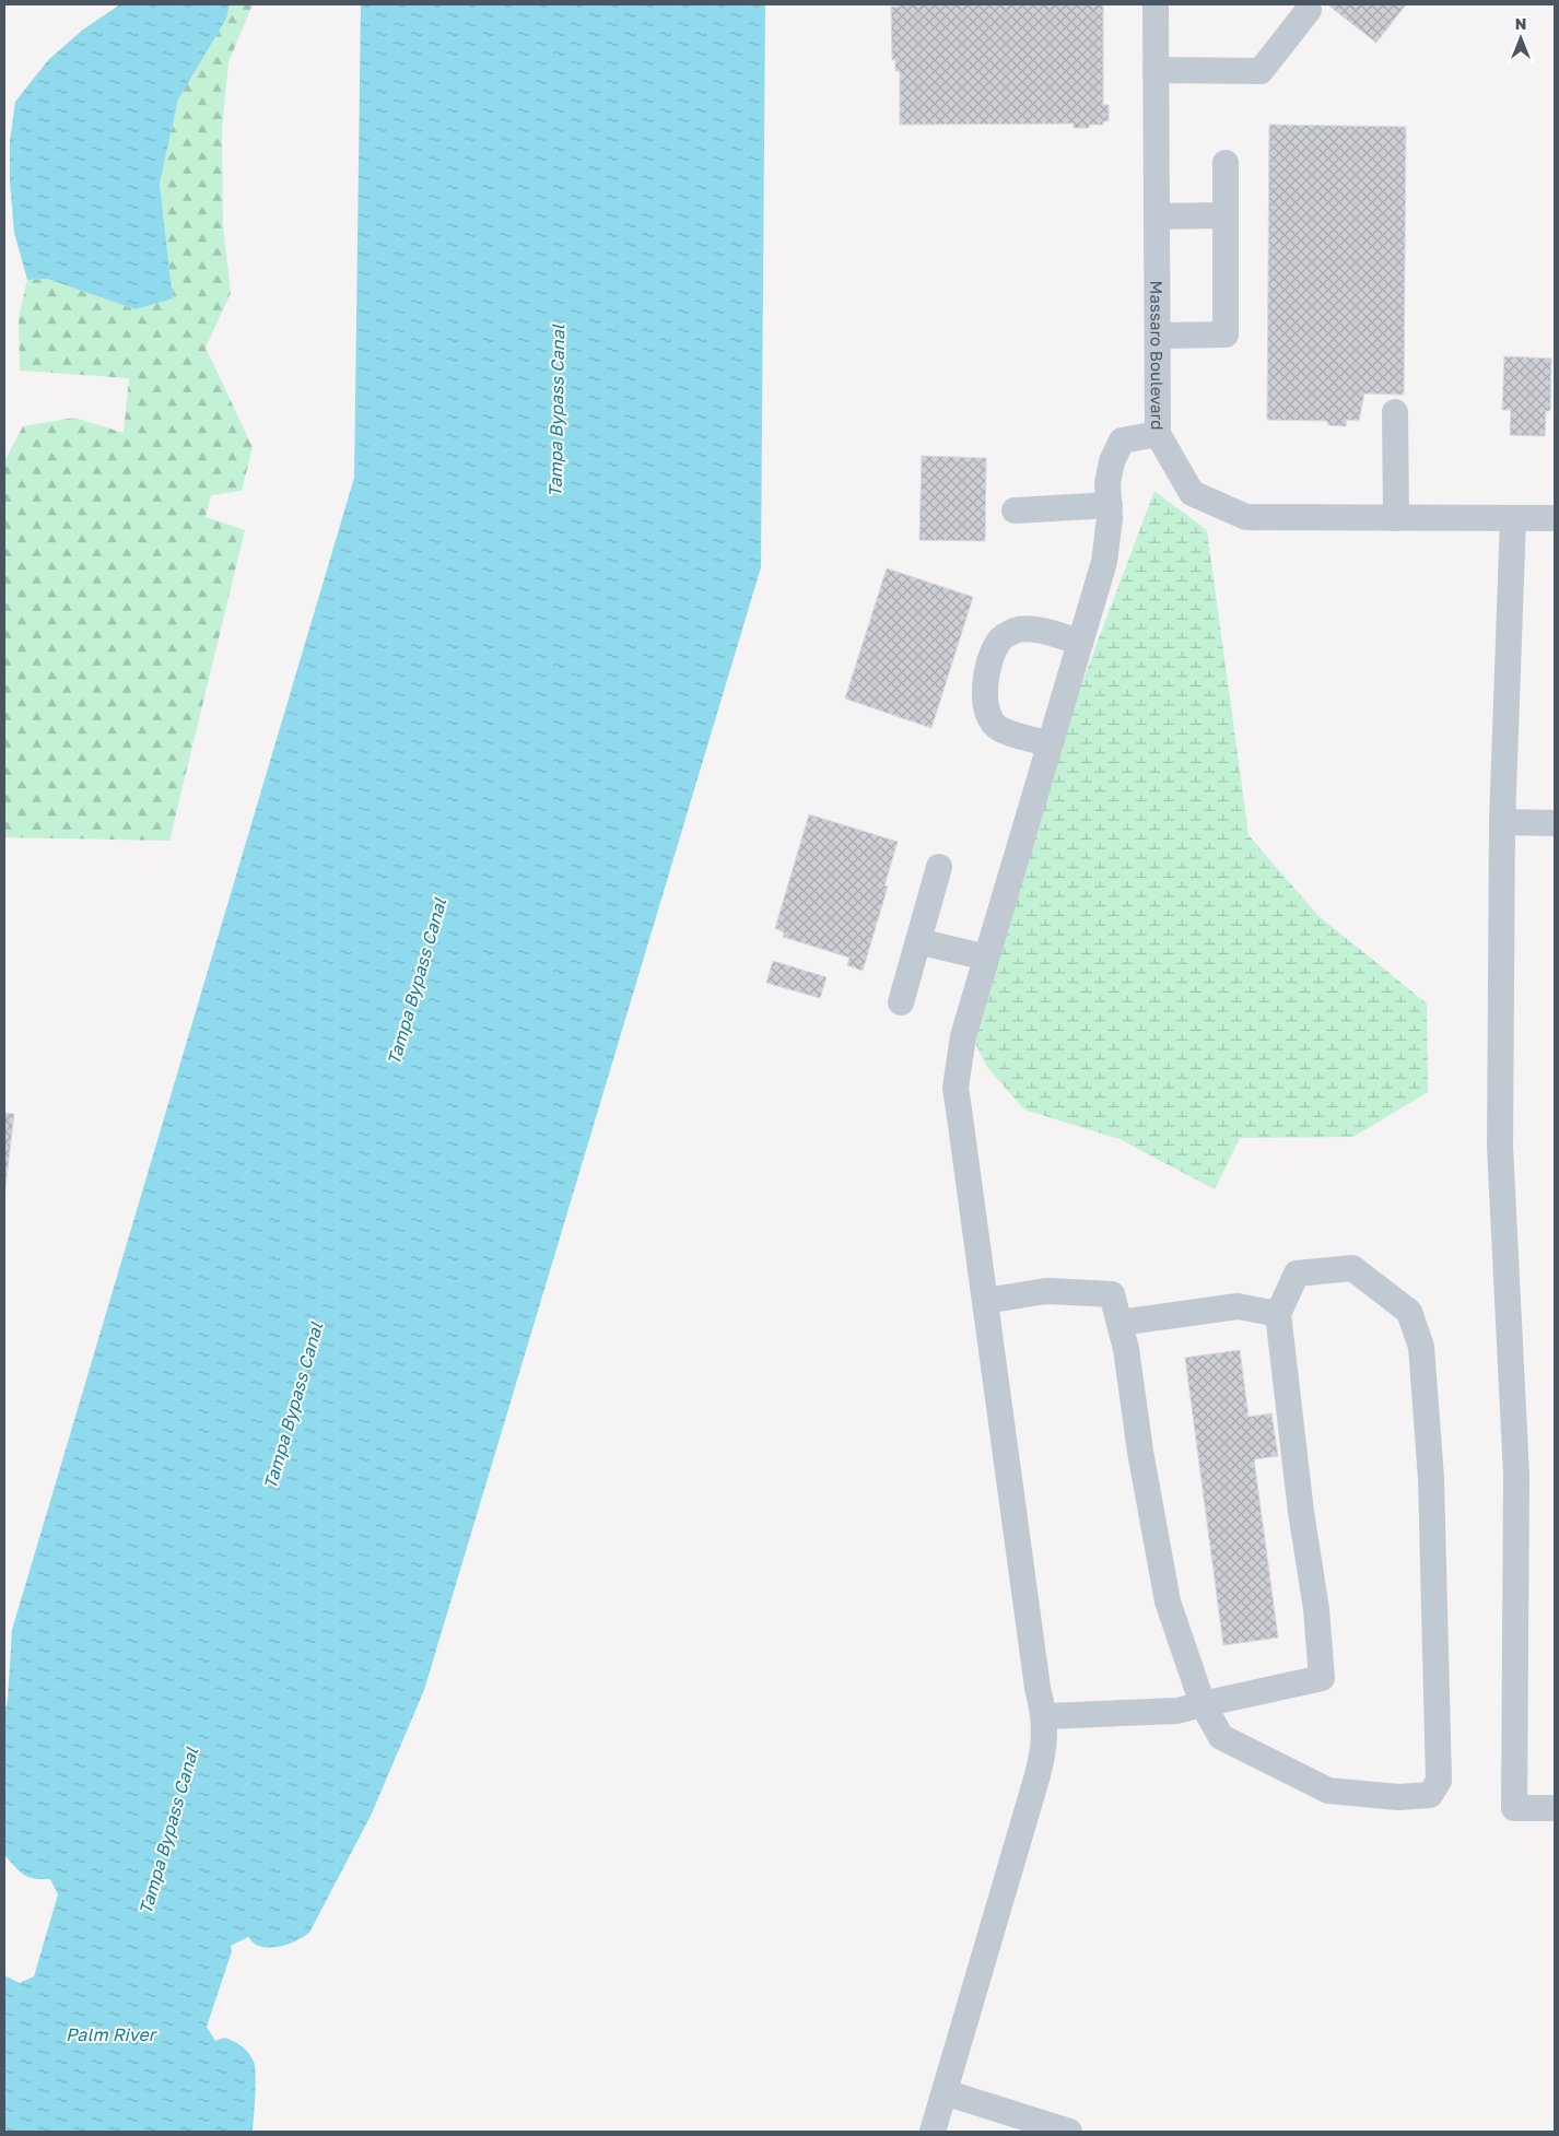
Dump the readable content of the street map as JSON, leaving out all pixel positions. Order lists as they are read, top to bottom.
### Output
{
  "streets": {
    "street": ["Massaro Boulevard"]
  },
  "water": ["Tampa Bypass Canal", "Palm River"],
  "north": "top"
}
